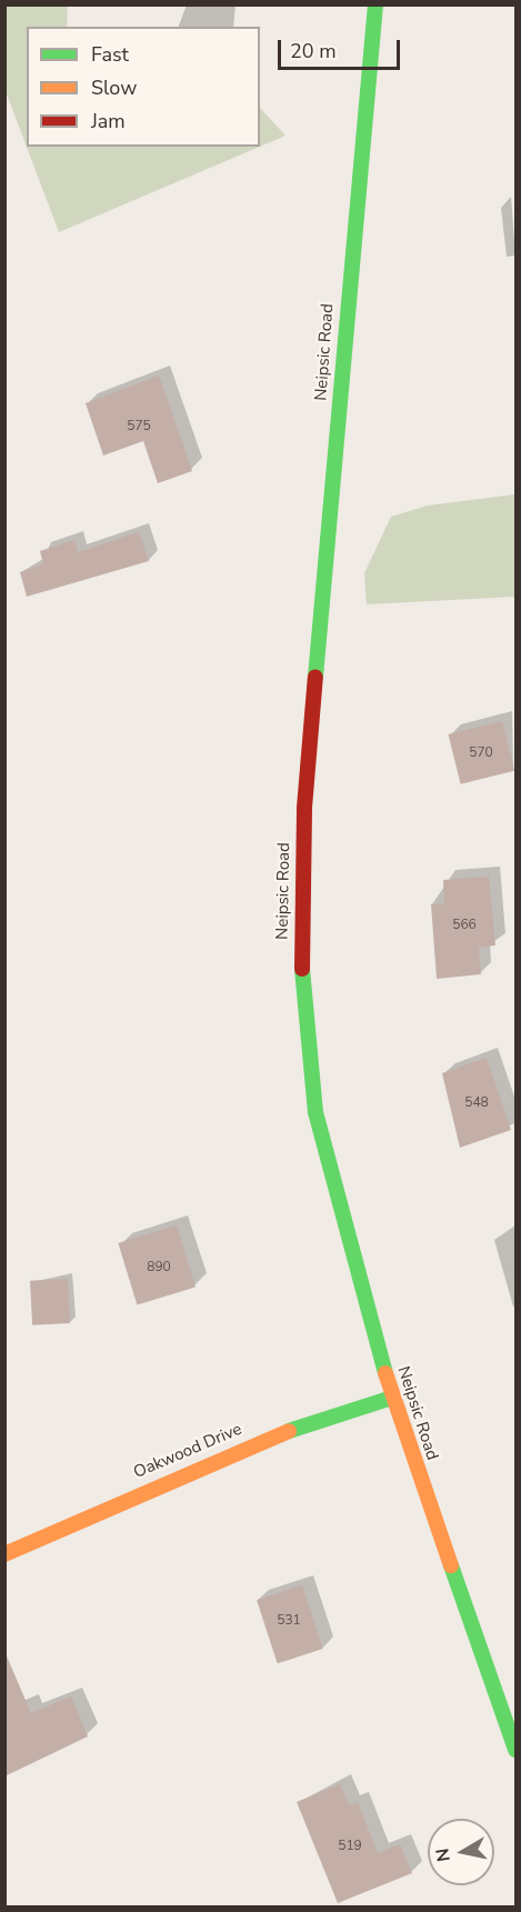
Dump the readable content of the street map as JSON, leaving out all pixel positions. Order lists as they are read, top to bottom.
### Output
{
  "streets": {
    "street": ["Neipsic Road", "Oakwood Drive"]
  },
  "crossings": [
    ["Neipsic Road", "Oakwood Drive"]
  ],
  "house_numbers": [
    "575",
    "570",
    "566",
    "548",
    "890",
    "531",
    "519"
  ],
  "legend": ["Fast", "Slow", "Jam"],
  "scale_bar": "20 m",
  "north": "left"
}
